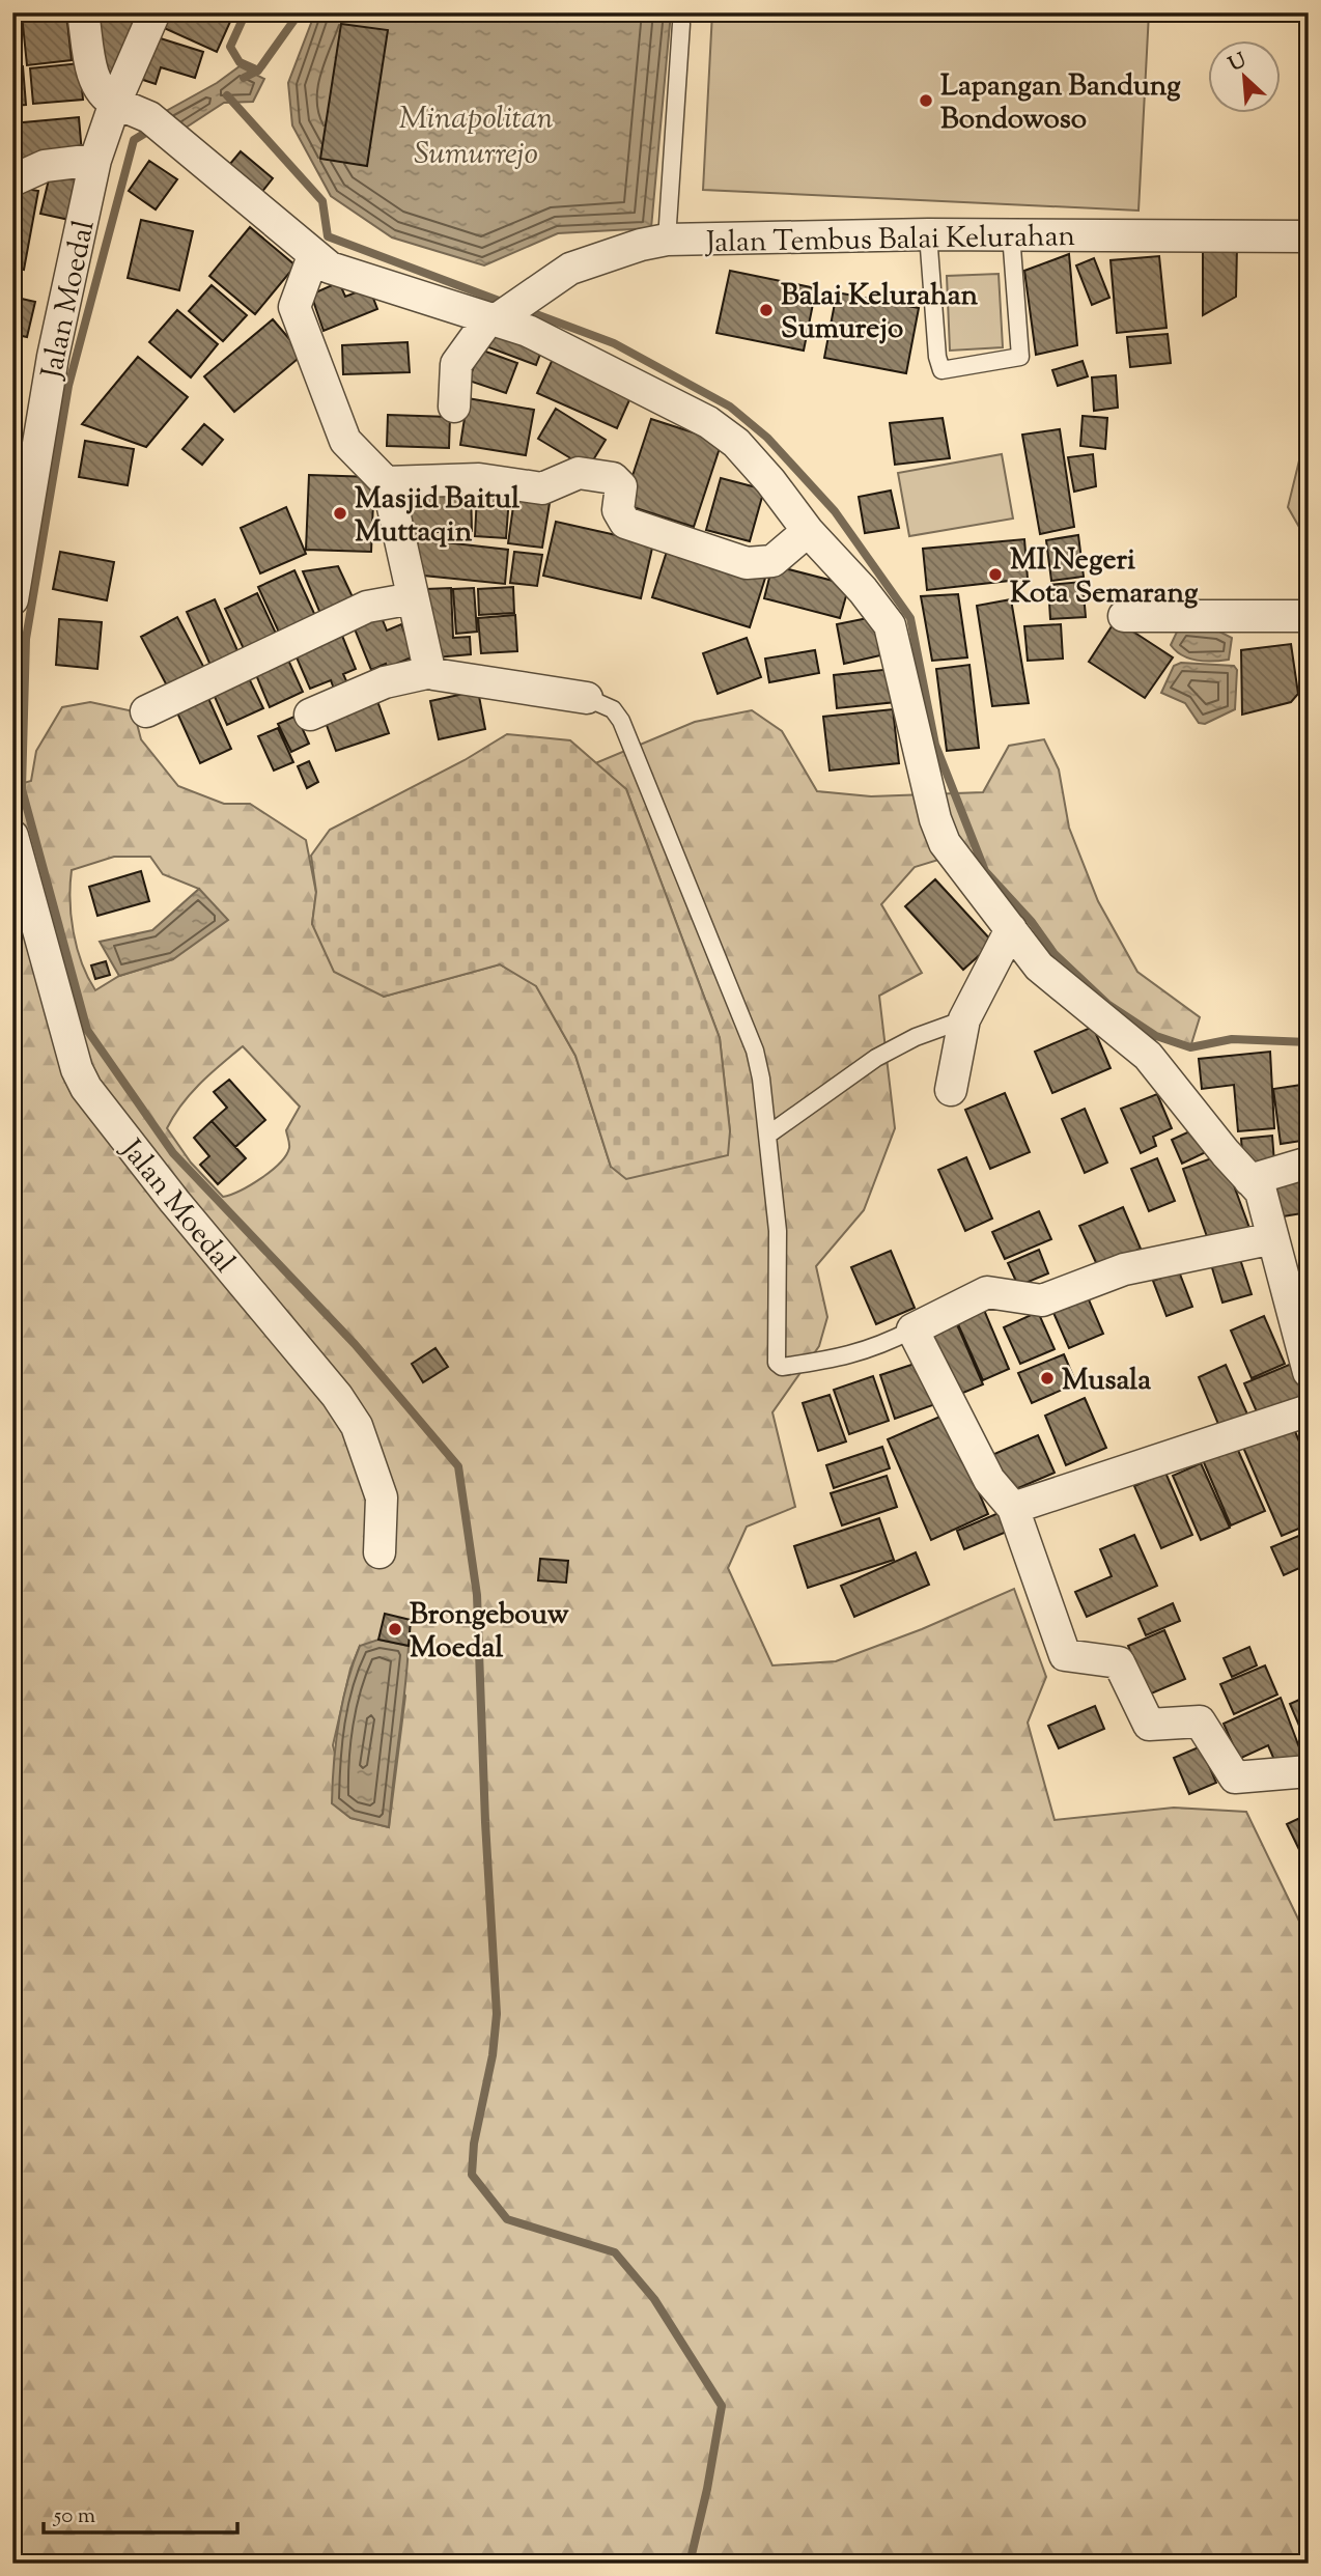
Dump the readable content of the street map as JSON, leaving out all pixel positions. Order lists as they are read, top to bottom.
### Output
{
  "streets": {
    "street": ["Jalan Tembus Balai Kelurahan", "Jalan Moedal"]
  },
  "water": ["Minapolitan Sumurrejo"],
  "places": [
    "Lapangan Bandung Bondowoso",
    "Balai Kelurahan Sumurejo",
    "Masjid Baitul Muttaqin",
    "MI Negeri Kota Semarang",
    "Musala",
    "Brongebouw Moedal"
  ],
  "scale_bar": "50 m",
  "north": "top left"
}
